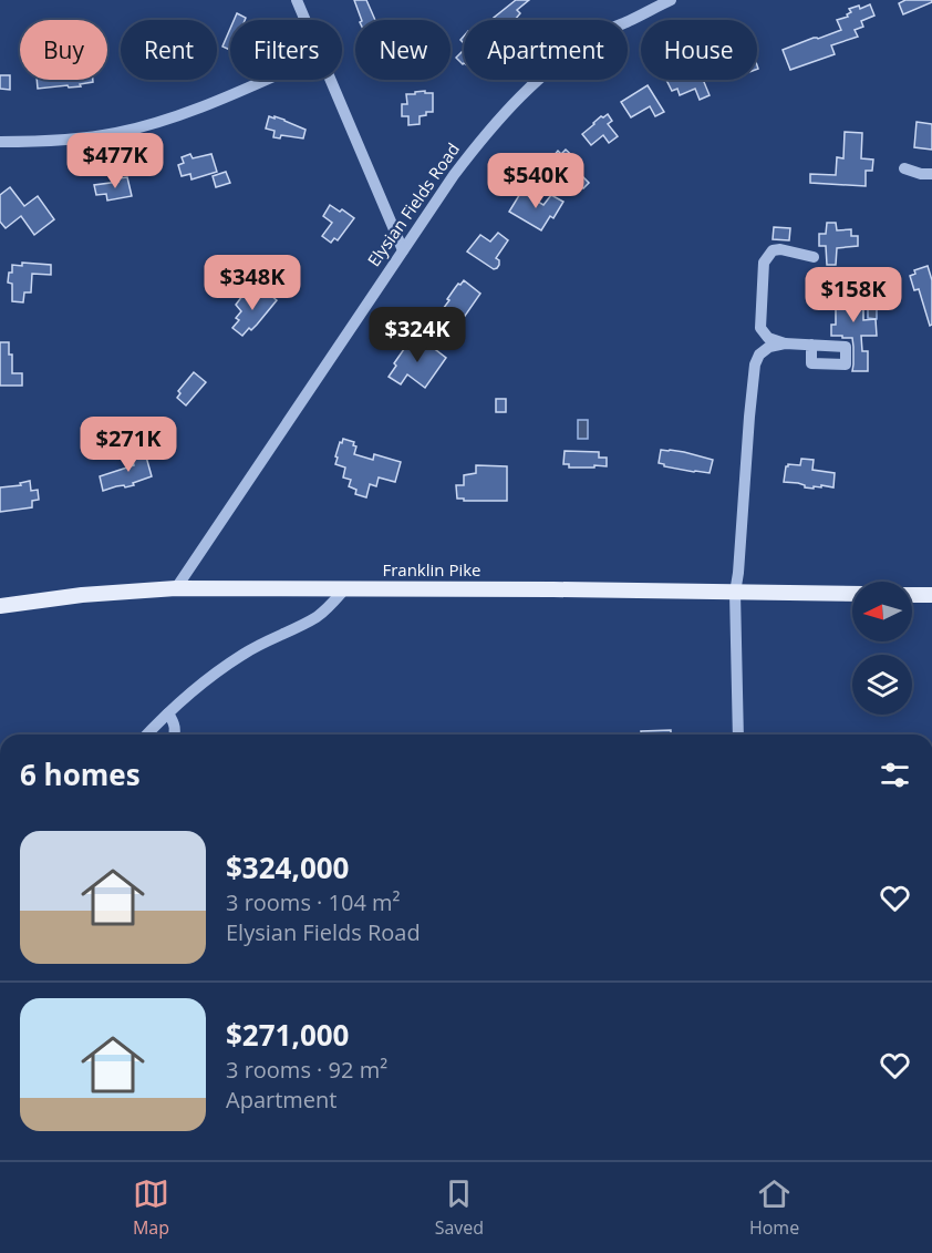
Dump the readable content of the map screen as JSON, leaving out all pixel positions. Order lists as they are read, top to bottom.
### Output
{
  "streets": {
    "main road": ["Franklin Pike"],
    "street": ["Elysian Fields Road"]
  },
  "crossings": [
    ["Elysian Fields Road", "Franklin Pike"]
  ],
  "north": "left",
  "page": {
    "chip": [
      "Buy",
      "Rent",
      "Filters",
      "New",
      "Apartment",
      "House"
    ],
    "price": [
      "$477K",
      "$540K",
      "$348K",
      "$158K",
      "$324K",
      "$271K"
    ],
    "heading": "6 homes",
    "list": [
      {
        "name": "$324,000",
        "note": "3 rooms · 104 m² · Elysian Fields Road"
      },
      {
        "name": "$271,000",
        "note": "3 rooms · 92 m² · Apartment"
      }
    ],
    "tabs": ["Map", "Saved", "Home"]
  }
}
